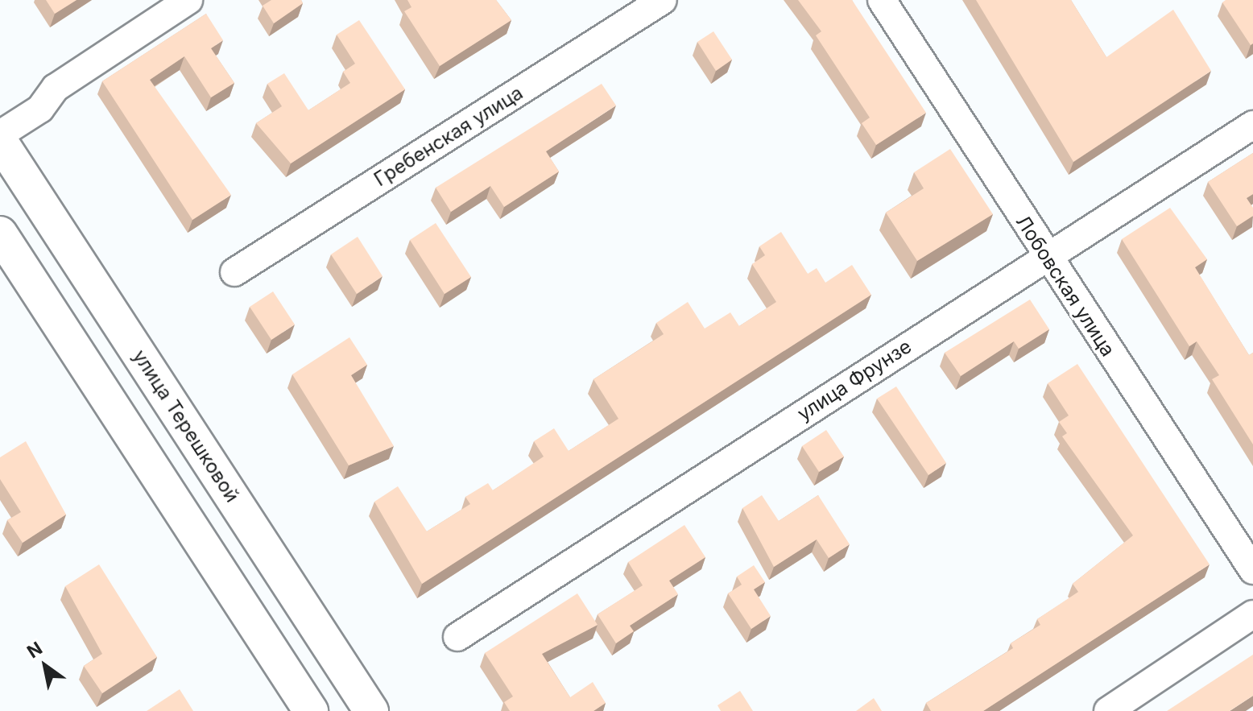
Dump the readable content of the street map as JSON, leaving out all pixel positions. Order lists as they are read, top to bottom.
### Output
{
  "streets": {
    "main road": ["улица Терешковой"],
    "street": ["Гребенская улица", "Лобовская улица", "улица Фрунзе"]
  },
  "crossings": [
    ["Лобовская улица", "улица Фрунзе"]
  ],
  "north": "top left"
}
